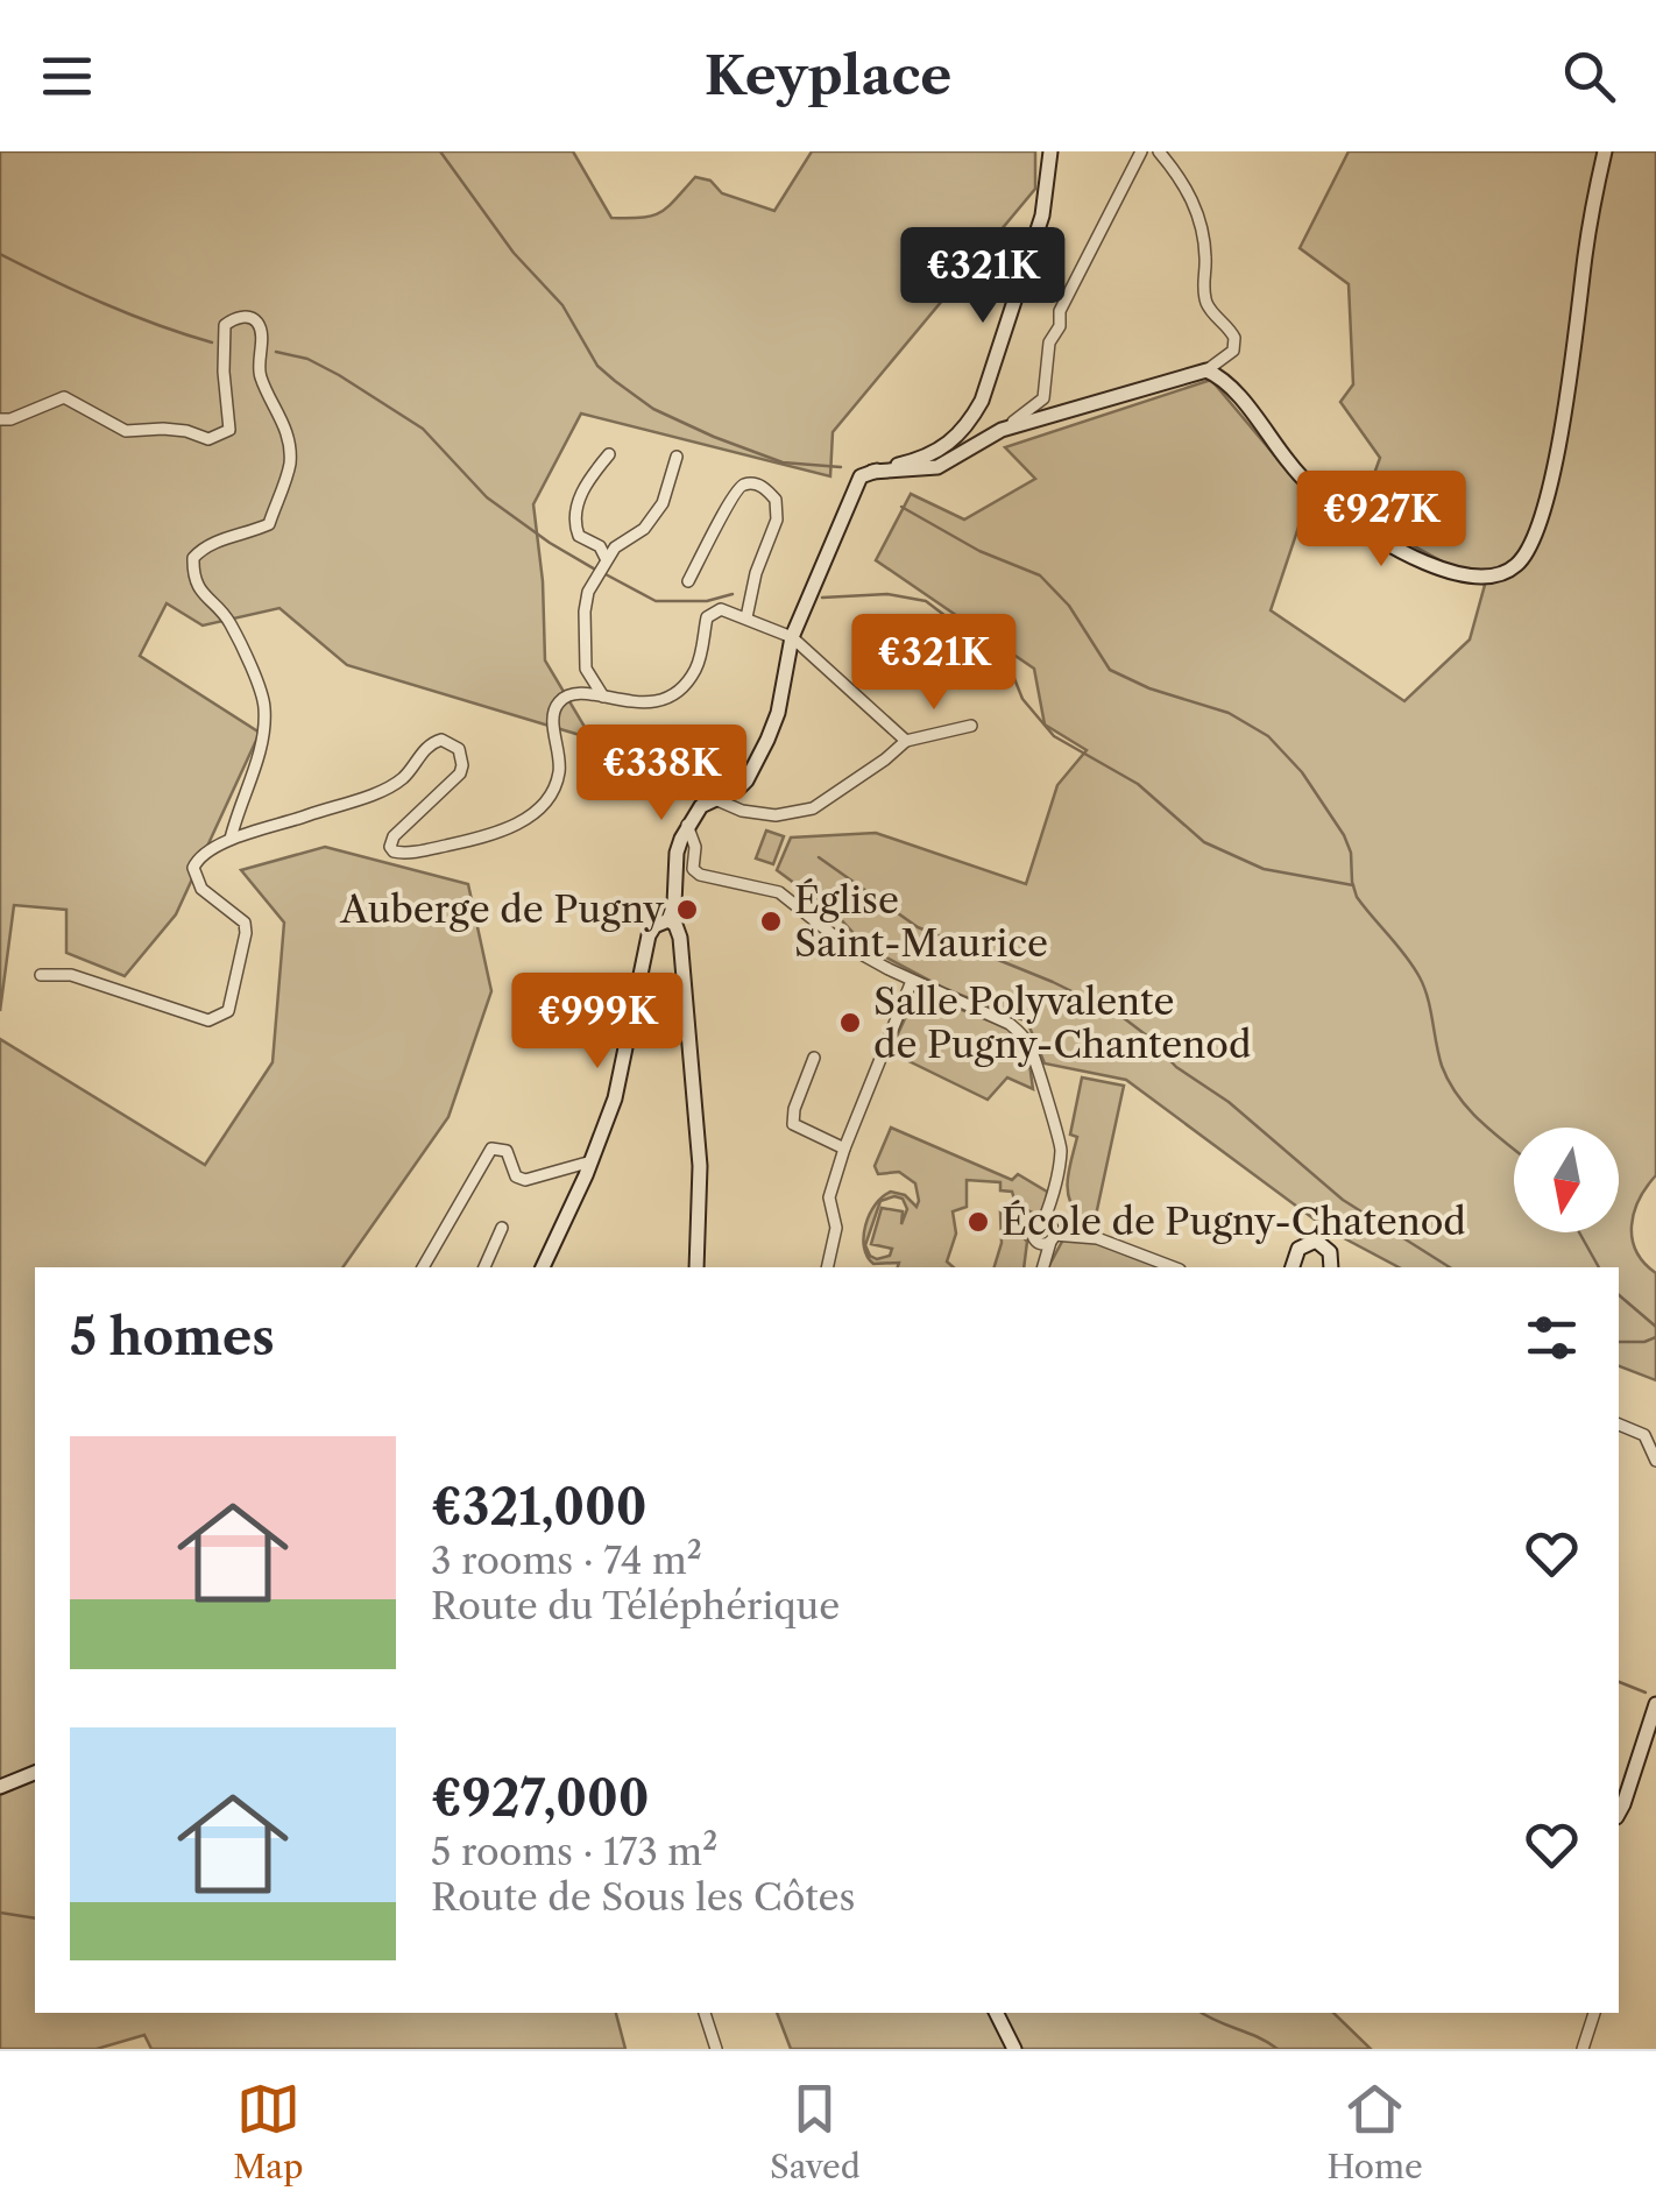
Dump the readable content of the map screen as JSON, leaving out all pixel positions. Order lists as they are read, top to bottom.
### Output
{
  "places": [
    "Auberge de Pugny",
    "Église Saint-Maurice",
    "Salle Polyvalente de Pugny-Chantenod",
    "École de Pugny-Chatenod"
  ],
  "north": "bottom",
  "page": {
    "header": "Keyplace",
    "price": [
      "€321K",
      "€927K",
      "€321K",
      "€338K",
      "€999K"
    ],
    "heading": "5 homes",
    "list": [
      {
        "name": "€321,000",
        "note": "3 rooms · 74 m² · Route du Téléphérique"
      },
      {
        "name": "€927,000",
        "note": "5 rooms · 173 m² · Route de Sous les Côtes"
      }
    ],
    "tabs": ["Map", "Saved", "Home"]
  }
}
